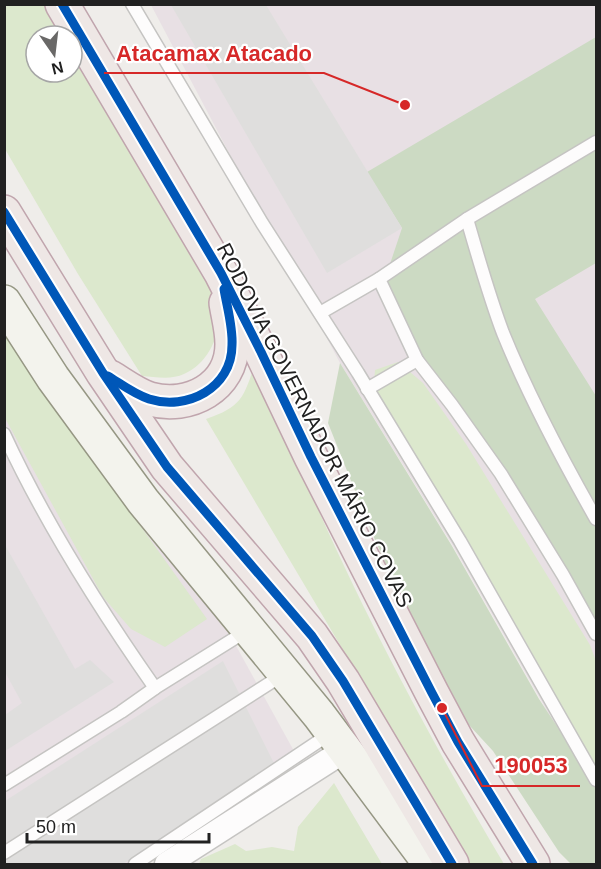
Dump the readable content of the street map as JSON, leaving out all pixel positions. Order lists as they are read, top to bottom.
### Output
{
  "streets": {
    "highway": ["RODOVIA GOVERNADOR MÁRIO COVAS"]
  },
  "places": ["Atacamax Atacado", "190053"],
  "scale_bar": "50 m",
  "north": "bottom"
}
